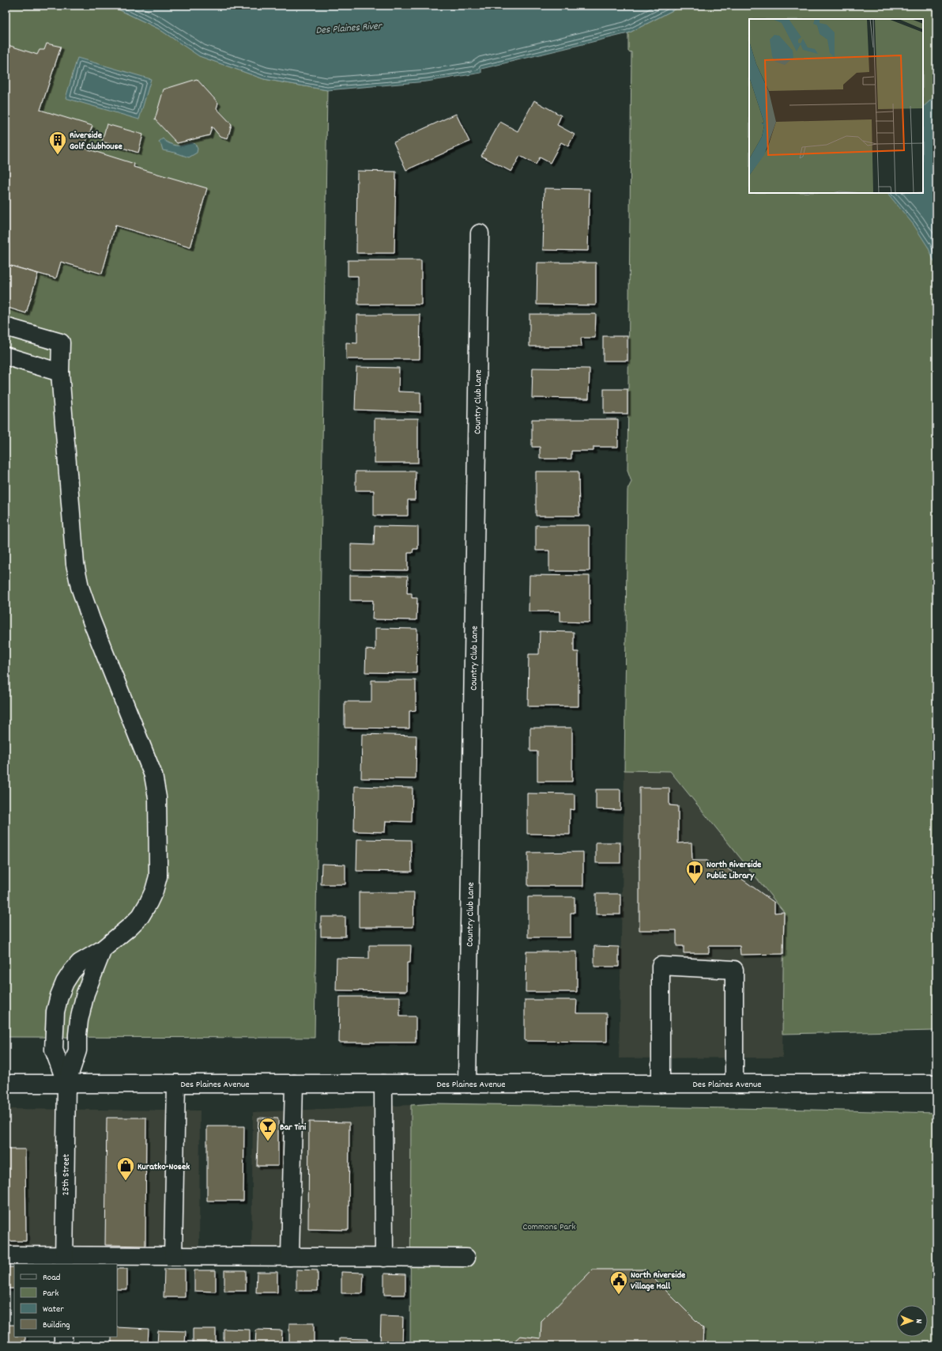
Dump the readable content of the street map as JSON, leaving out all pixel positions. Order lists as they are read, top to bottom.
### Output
{
  "streets": {
    "street": ["Country Club Lane", "Des Plaines Avenue", "25th Street"]
  },
  "crossings": [
    ["Country Club Lane", "Des Plaines Avenue"],
    ["Des Plaines Avenue", "25th Street"]
  ],
  "water": ["Des Plaines River"],
  "parks": ["Commons Park"],
  "places": {
    "building": ["Riverside Golf Clubhouse"],
    "library": ["North Riverside Public Library"],
    "bar": ["Bar Tini"],
    "shop": ["Kuratko-Nosek"],
    "public building": ["North Riverside Village Hall"]
  },
  "legend": [
    "Road",
    "Park",
    "Water",
    "Building"
  ],
  "north": "right"
}
